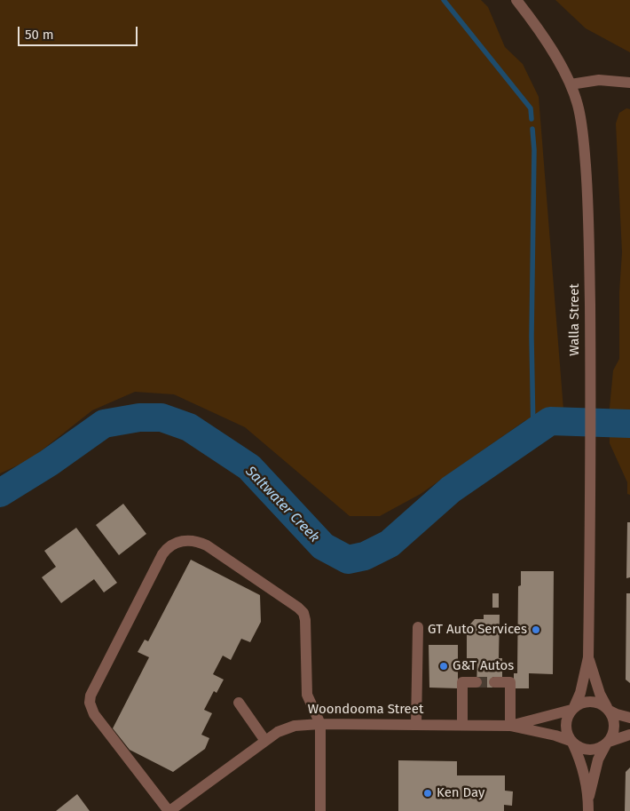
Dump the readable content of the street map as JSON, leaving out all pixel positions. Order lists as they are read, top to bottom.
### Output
{
  "streets": {
    "street": ["Walla Street", "Woondooma Street"]
  },
  "crossings": [
    ["Walla Street", "Woondooma Street"]
  ],
  "water": ["Saltwater Creek"],
  "places": ["GT Auto Services", "G&T Autos", "Ken Day"],
  "scale_bar": "50 m"
}
